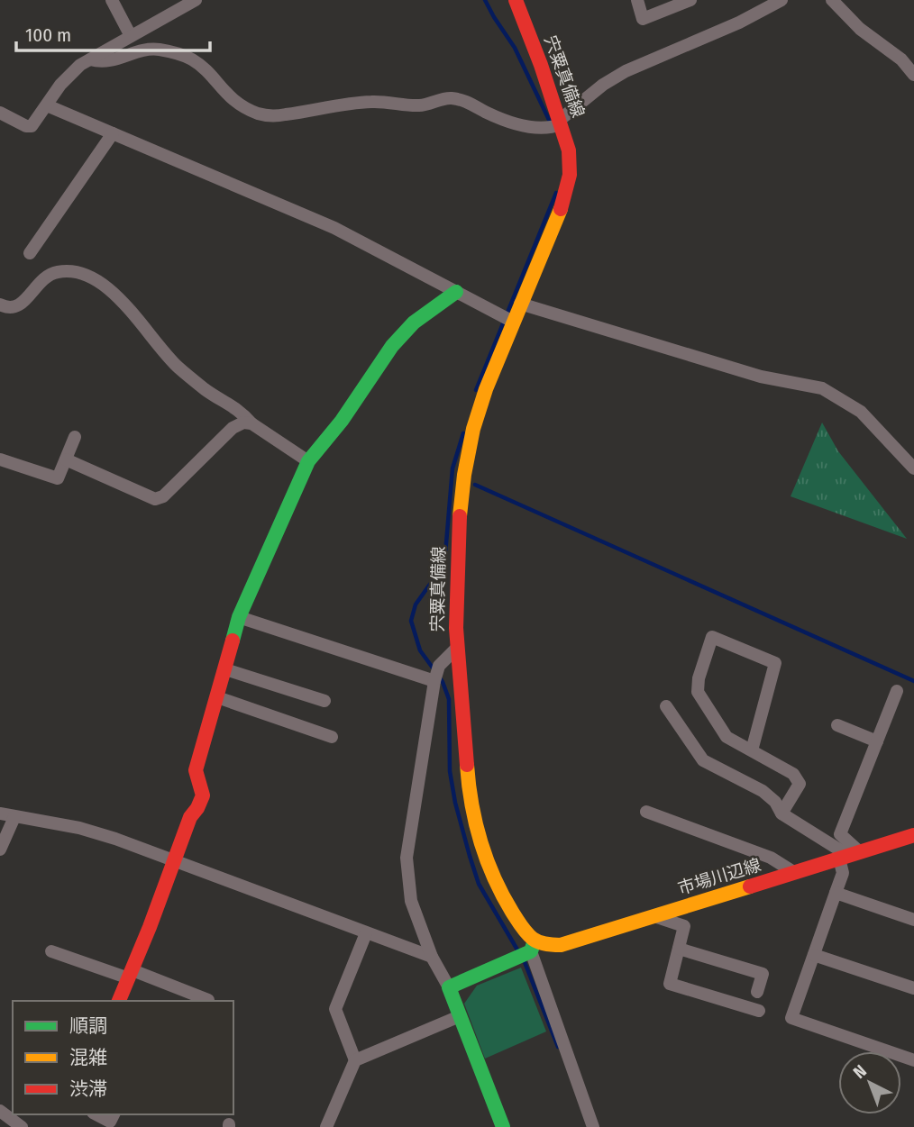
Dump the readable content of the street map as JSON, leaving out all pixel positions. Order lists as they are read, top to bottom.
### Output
{
  "streets": {
    "main road": ["宍粟真備線", "市場川辺線"]
  },
  "crossings": [
    ["宍粟真備線", "市場川辺線"]
  ],
  "legend": ["順調", "混雑", "渋滞"],
  "scale_bar": "100 m",
  "north": "top left"
}
